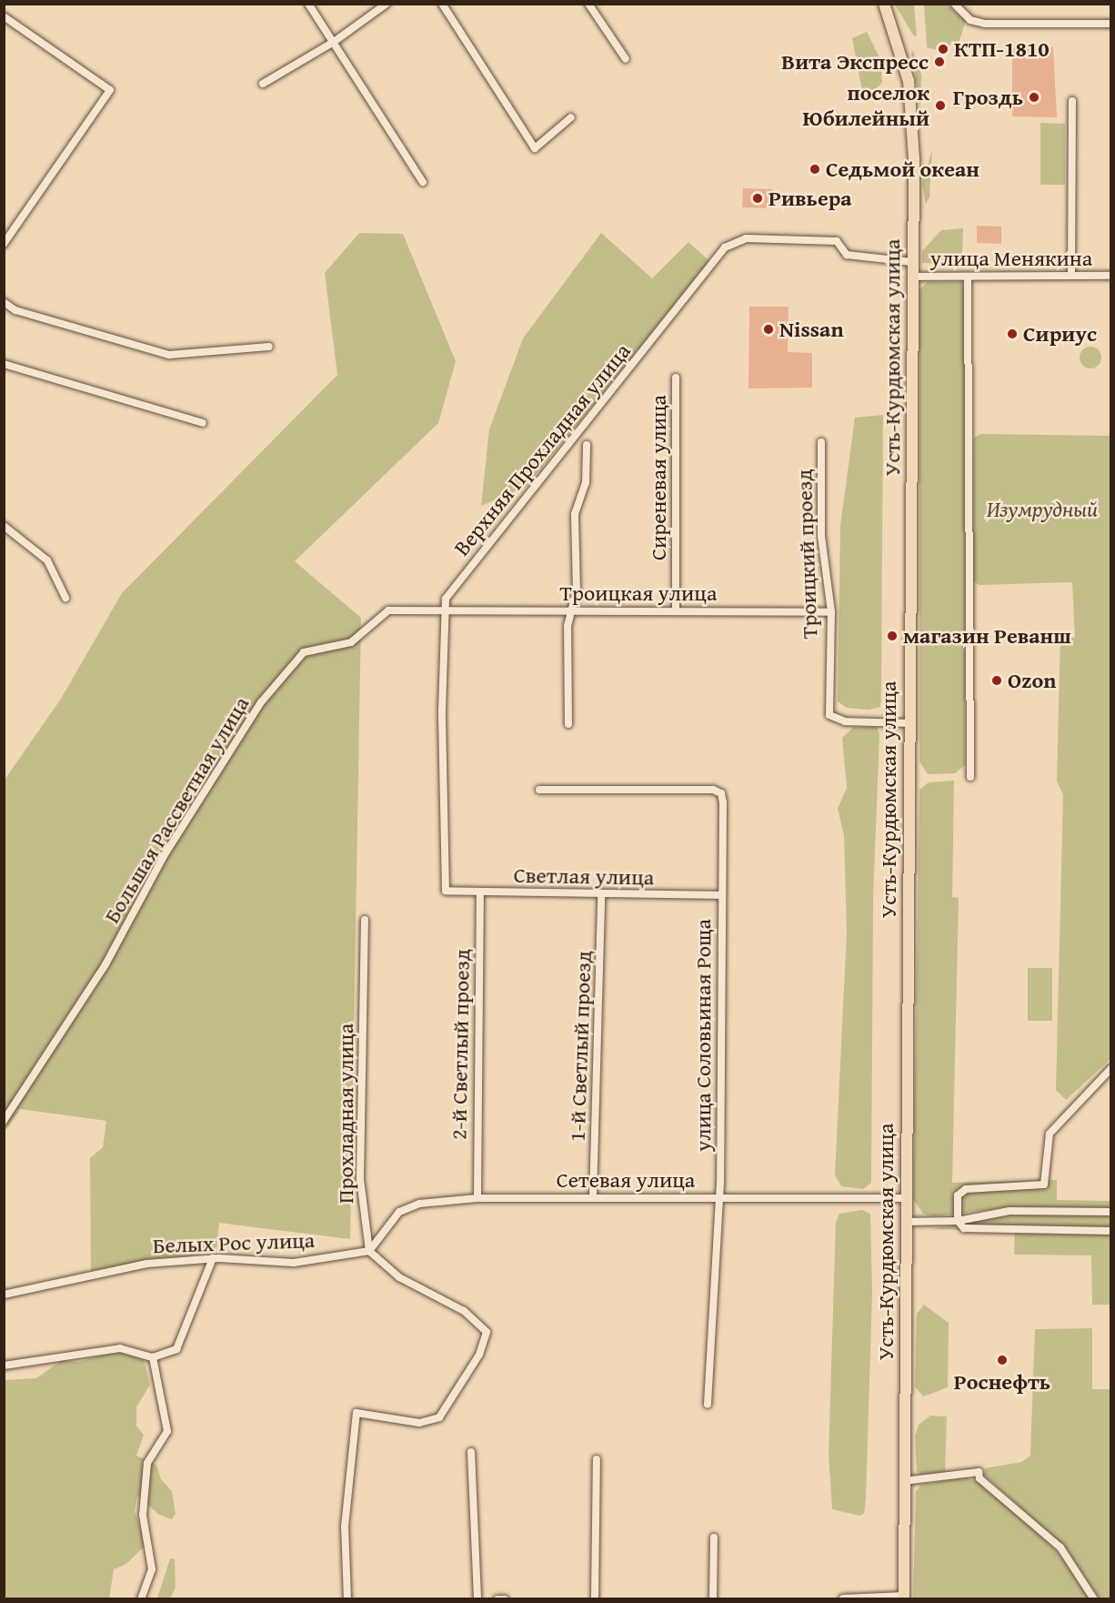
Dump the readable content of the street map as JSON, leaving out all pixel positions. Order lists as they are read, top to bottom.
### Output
{
  "streets": {
    "main road": ["Усть-Курдюмская улица"],
    "street": [
      "улица Менякина",
      "Верхняя Прохладная улица",
      "Сиреневая улица",
      "Троицкий проезд",
      "Троицкая улица",
      "Большая Рассветная улица",
      "Светлая улица",
      "улица Соловьиная Роща",
      "2-й Светлый проезд",
      "1-й Светлый проезд",
      "Прохладная улица",
      "Сетевая улица",
      "Белых Рос улица"
    ]
  },
  "crossings": [
    ["улица Менякина", "Усть-Курдюмская улица"],
    ["Усть-Курдюмская улица", "Верхняя Прохладная улица"],
    ["Усть-Курдюмская улица", "Троицкий проезд"],
    ["Усть-Курдюмская улица", "Сетевая улица"],
    ["Верхняя Прохладная улица", "Троицкая улица"],
    ["Верхняя Прохладная улица", "Большая Рассветная улица"],
    ["Верхняя Прохладная улица", "Светлая улица"],
    ["Сиреневая улица", "Троицкая улица"],
    ["Троицкий проезд", "Троицкая улица"],
    ["Троицкая улица", "Большая Рассветная улица"],
    ["Светлая улица", "улица Соловьиная Роща"],
    ["Светлая улица", "2-й Светлый проезд"],
    ["Светлая улица", "1-й Светлый проезд"],
    ["улица Соловьиная Роща", "Сетевая улица"],
    ["2-й Светлый проезд", "Сетевая улица"],
    ["1-й Светлый проезд", "Сетевая улица"],
    ["Прохладная улица", "Сетевая улица"],
    ["Прохладная улица", "Белых Рос улица"],
    ["Сетевая улица", "Белых Рос улица"]
  ],
  "parks": ["Изумрудный"],
  "places": [
    "КТП-1810",
    "Вита Экспресс",
    "Гроздь",
    "поселок Юбилейный",
    "Седьмой океан",
    "Ривьера",
    "Nissan",
    "Сириус",
    "магазин Реванш",
    "Ozon",
    "Роснефть"
  ]
}
